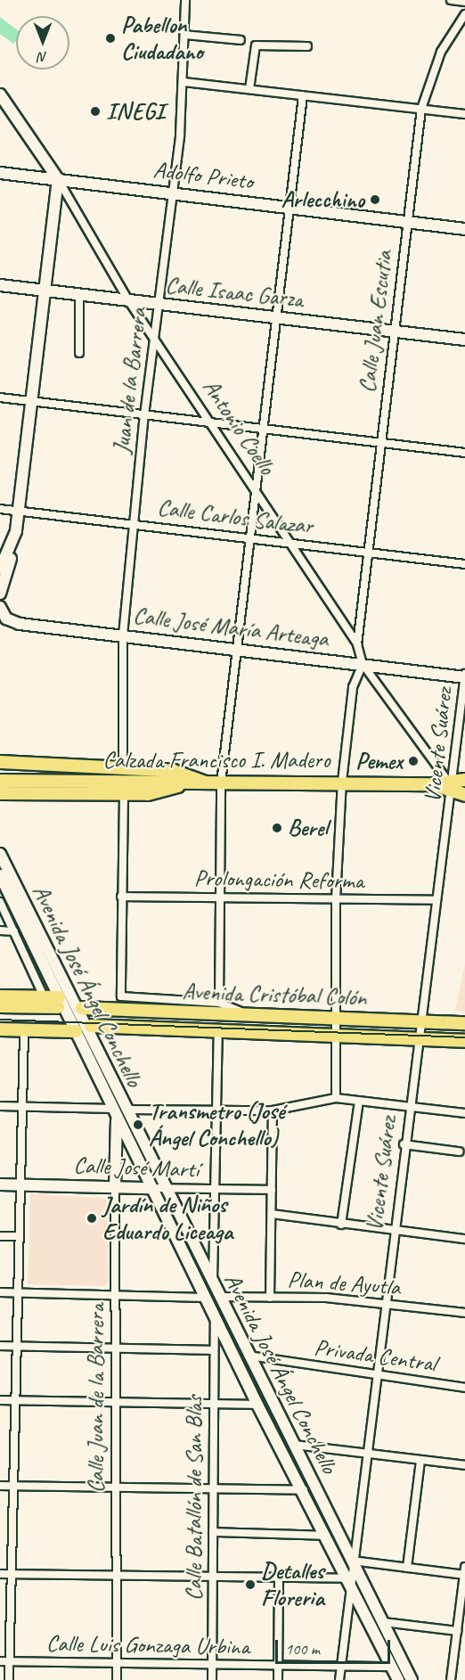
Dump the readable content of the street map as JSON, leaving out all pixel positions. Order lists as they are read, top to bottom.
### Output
{
  "streets": {
    "main road": ["Calzada Francisco I. Madero", "Avenida Cristóbal Colón"],
    "street": [
      "Adolfo Prieto",
      "Calle Isaac Garza",
      "Calle Juan Escutia",
      "Juan de la Barrera",
      "Antonio Coello",
      "Calle Carlos Salazar",
      "Calle José María Arteaga",
      "Vicente Suárez",
      "Prolongación Reforma",
      "Avenida José Ángel Conchello",
      "Calle José Martí",
      "Plan de Ayutla",
      "Privada Central",
      "Calle Juan de la Barrera",
      "Calle Batallón de San Blas",
      "Calle Luis Gonzaga Urbina"
    ]
  },
  "crossings": [
    ["Adolfo Prieto", "Calle Juan Escutia"],
    ["Adolfo Prieto", "Juan de la Barrera"],
    ["Adolfo Prieto", "Antonio Coello"],
    ["Calle Isaac Garza", "Calle Juan Escutia"],
    ["Calle Isaac Garza", "Juan de la Barrera"],
    ["Calle Isaac Garza", "Antonio Coello"],
    ["Calle Juan Escutia", "Antonio Coello"],
    ["Calle Juan Escutia", "Calle Carlos Salazar"],
    ["Juan de la Barrera", "Antonio Coello"],
    ["Juan de la Barrera", "Calle Carlos Salazar"],
    ["Juan de la Barrera", "Calle José María Arteaga"],
    ["Antonio Coello", "Calle Carlos Salazar"],
    ["Antonio Coello", "Calle José María Arteaga"],
    ["Antonio Coello", "Vicente Suárez"],
    ["Antonio Coello", "Calzada Francisco I. Madero"],
    ["Calle José María Arteaga", "Vicente Suárez"],
    ["Vicente Suárez", "Calzada Francisco I. Madero"],
    ["Vicente Suárez", "Prolongación Reforma"],
    ["Vicente Suárez", "Avenida José Ángel Conchello"],
    ["Vicente Suárez", "Avenida Cristóbal Colón"],
    ["Vicente Suárez", "Plan de Ayutla"],
    ["Vicente Suárez", "Privada Central"],
    ["Vicente Suárez", "Calle Luis Gonzaga Urbina"],
    ["Avenida José Ángel Conchello", "Avenida Cristóbal Colón"],
    ["Avenida José Ángel Conchello", "Calle José Martí"],
    ["Avenida José Ángel Conchello", "Plan de Ayutla"],
    ["Avenida José Ángel Conchello", "Privada Central"],
    ["Avenida José Ángel Conchello", "Calle Juan de la Barrera"],
    ["Avenida José Ángel Conchello", "Calle Batallón de San Blas"],
    ["Avenida José Ángel Conchello", "Calle Luis Gonzaga Urbina"],
    ["Calle José Martí", "Calle Juan de la Barrera"],
    ["Calle Juan de la Barrera", "Calle Luis Gonzaga Urbina"],
    ["Calle Batallón de San Blas", "Calle Luis Gonzaga Urbina"]
  ],
  "places": [
    "Pabellon Ciudadano",
    "INEGI",
    "Arlecchino",
    "Pemex",
    "Berel",
    "Transmetro (José Ángel Conchello)",
    "Jardín de Niños Eduardo Liceaga",
    "Detalles Floreria"
  ],
  "scale_bar": "100 m",
  "north": "bottom"
}
